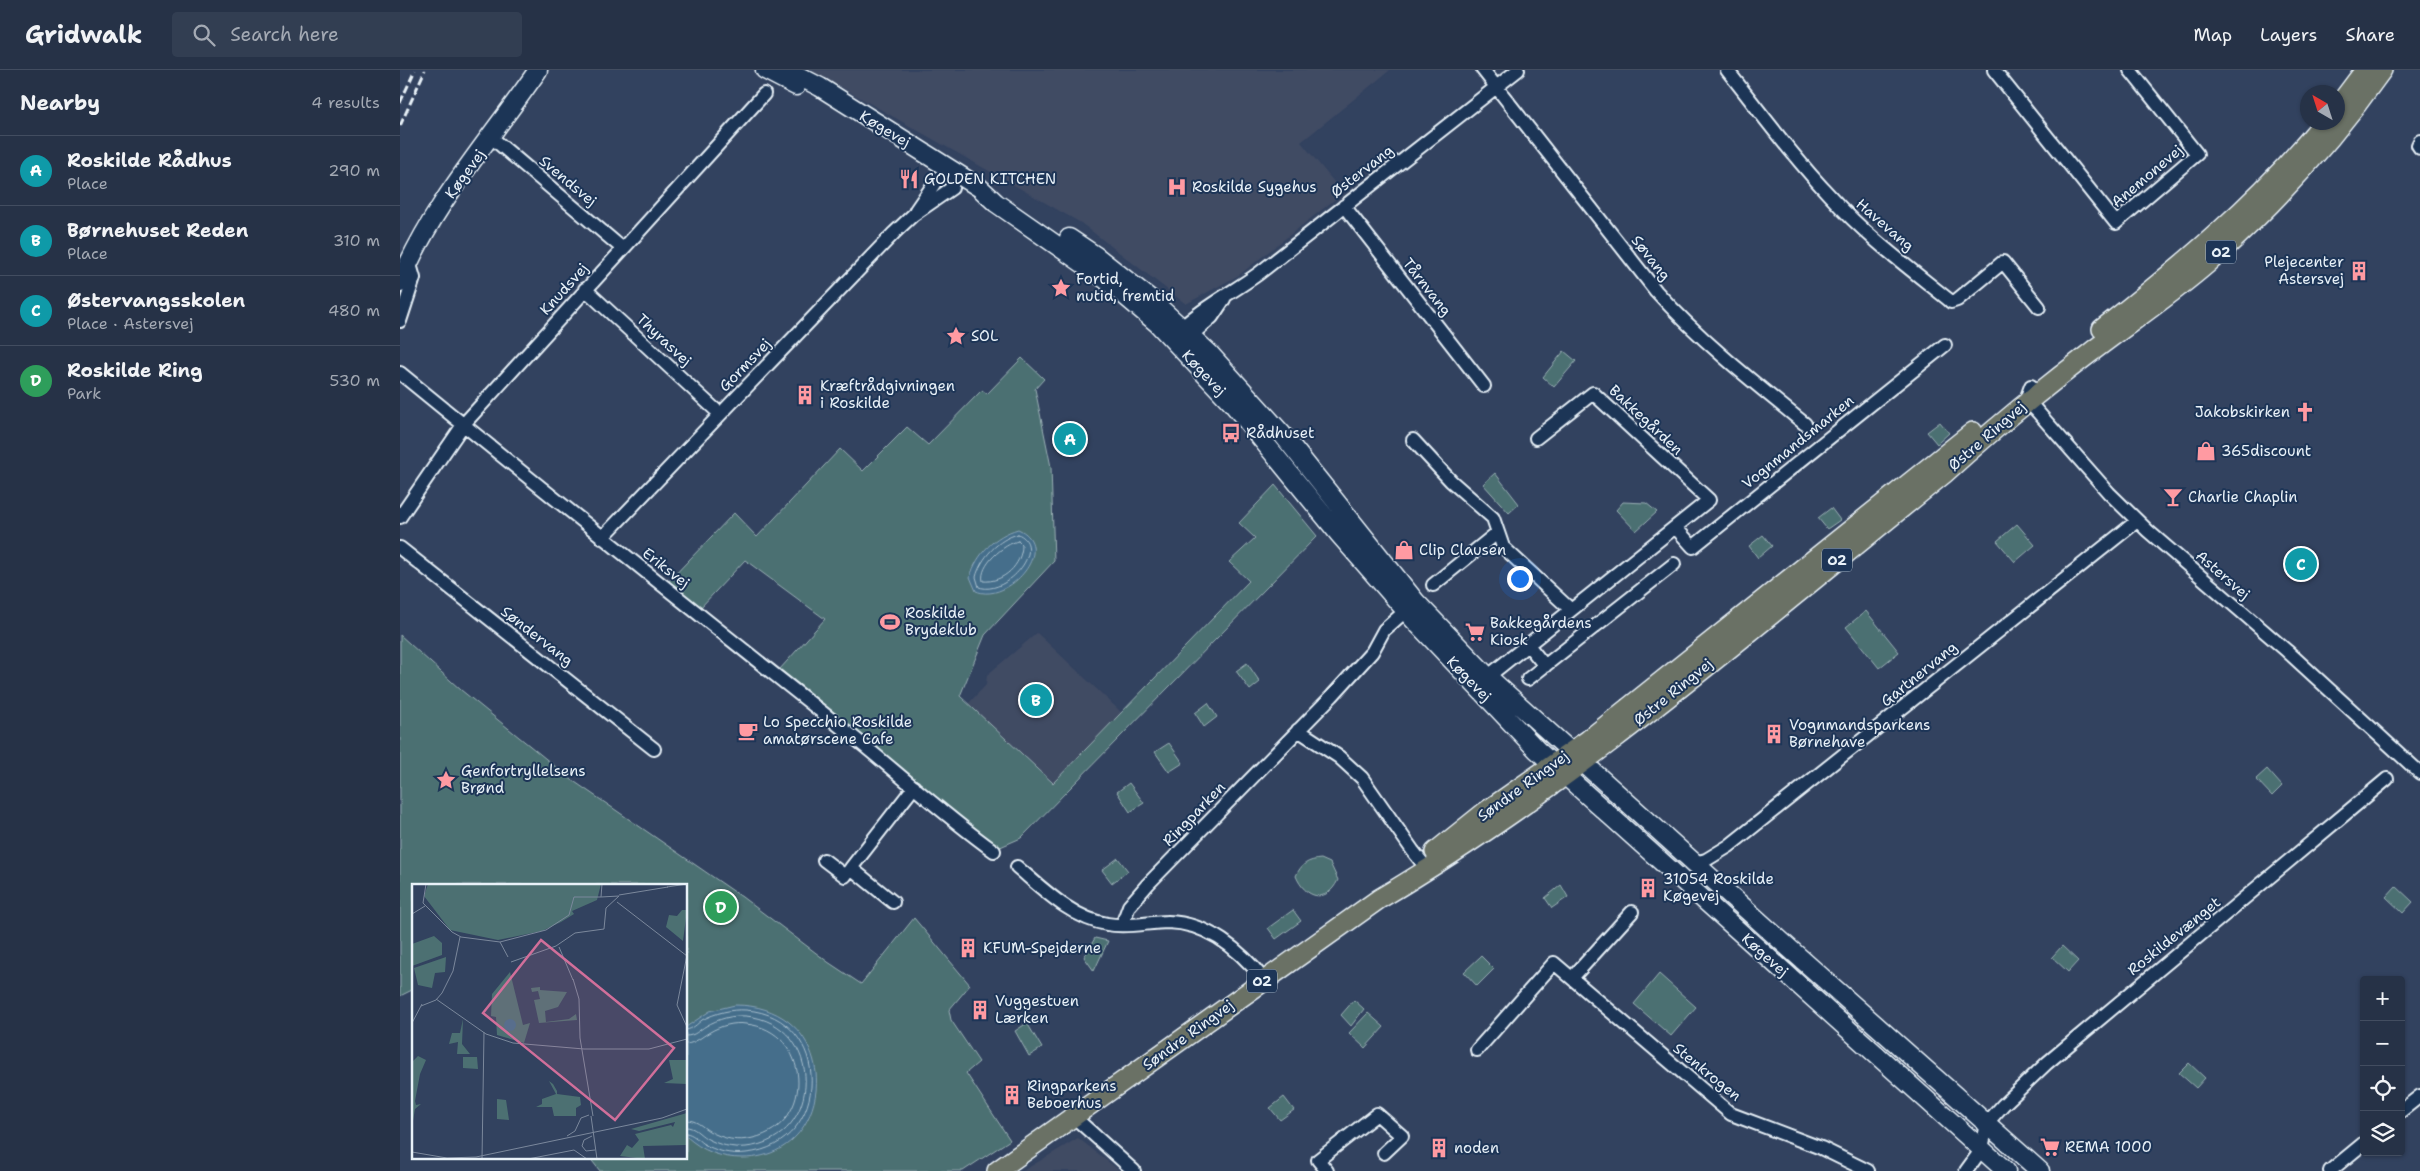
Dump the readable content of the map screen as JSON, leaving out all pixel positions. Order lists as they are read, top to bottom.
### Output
{
  "streets": {
    "main road": ["O2", "Østre Ringvej", "Søndre Ringvej"],
    "street": [
      "Køgevej",
      "Østervang",
      "Anemonevej",
      "Svendsvej",
      "Havevang",
      "Søvang",
      "Tårnvang",
      "Knudsvej",
      "Thyrasvej",
      "Gormsvej",
      "Bakkegården",
      "Vognmandsmarken",
      "Eriksvej",
      "Astersvej",
      "Søndervang",
      "Gartnervang",
      "Ringparken",
      "Roskildevænget",
      "Stenkrogen"
    ]
  },
  "crossings": [
    ["Køgevej", "Østervang"],
    ["Køgevej", "Svendsvej"],
    ["Køgevej", "Gormsvej"],
    ["Køgevej", "Østre Ringvej"],
    ["Køgevej", "Gartnervang"],
    ["Køgevej", "Søndre Ringvej"],
    ["Køgevej", "Ringparken"],
    ["Køgevej", "Roskildevænget"],
    ["Østervang", "Søvang"],
    ["Østervang", "Tårnvang"],
    ["Svendsvej", "Knudsvej"],
    ["Knudsvej", "Thyrasvej"],
    ["Knudsvej", "Eriksvej"],
    ["Thyrasvej", "Gormsvej"],
    ["Gormsvej", "Eriksvej"],
    ["Bakkegården", "Vognmandsmarken"],
    ["Østre Ringvej", "Astersvej"],
    ["Østre Ringvej", "Søndre Ringvej"],
    ["Astersvej", "Gartnervang"]
  ],
  "places": {
    "restaurant": ["GOLDEN KITCHEN"],
    "hospital": ["Roskilde Sygehus"],
    "building": [
      "Plejecenter Astersvej",
      "Kræftrådgivningen i Roskilde",
      "Vognmandsparkens Børnehave",
      "31054 Roskilde Køgevej",
      "KFUM-Spejderne",
      "Vuggestuen Lærken",
      "Ringparkens Beboerhus",
      "noden"
    ],
    "place": ["Fortid, nutid, fremtid", "SOL", "Genfortryllelsens Brønd"],
    "church": ["Jakobskirken"],
    "bus stop": ["Rådhuset"],
    "shop": ["365discount", "Clip Clausen"],
    "bar": ["Charlie Chaplin"],
    "sports": ["Roskilde Brydeklub"],
    "supermarket": ["Bakkegårdens Kiosk", "REMA 1000"],
    "cafe": ["Lo Specchio Roskilde amatørscene Cafe"]
  },
  "north": "top left",
  "page": {
    "header": "Gridwalk",
    "search": "Search here",
    "nav": ["Map", "Layers", "Share"],
    "heading": ["Nearby", "4 results"],
    "list": [
      {
        "mark": "A",
        "name": "Roskilde Rådhus",
        "note": "Place",
        "value": "290 m"
      },
      {
        "mark": "B",
        "name": "Børnehuset Reden",
        "note": "Place",
        "value": "310 m"
      },
      {
        "mark": "C",
        "name": "Østervangsskolen",
        "note": "Place · Astersvej",
        "value": "480 m"
      },
      {
        "mark": "D",
        "name": "Roskilde Ring",
        "note": "Park",
        "value": "530 m"
      }
    ],
    "pins": [
      "A",
      "C",
      "B",
      "D"
    ],
    "map_buttons": ["+", "−"]
  }
}
